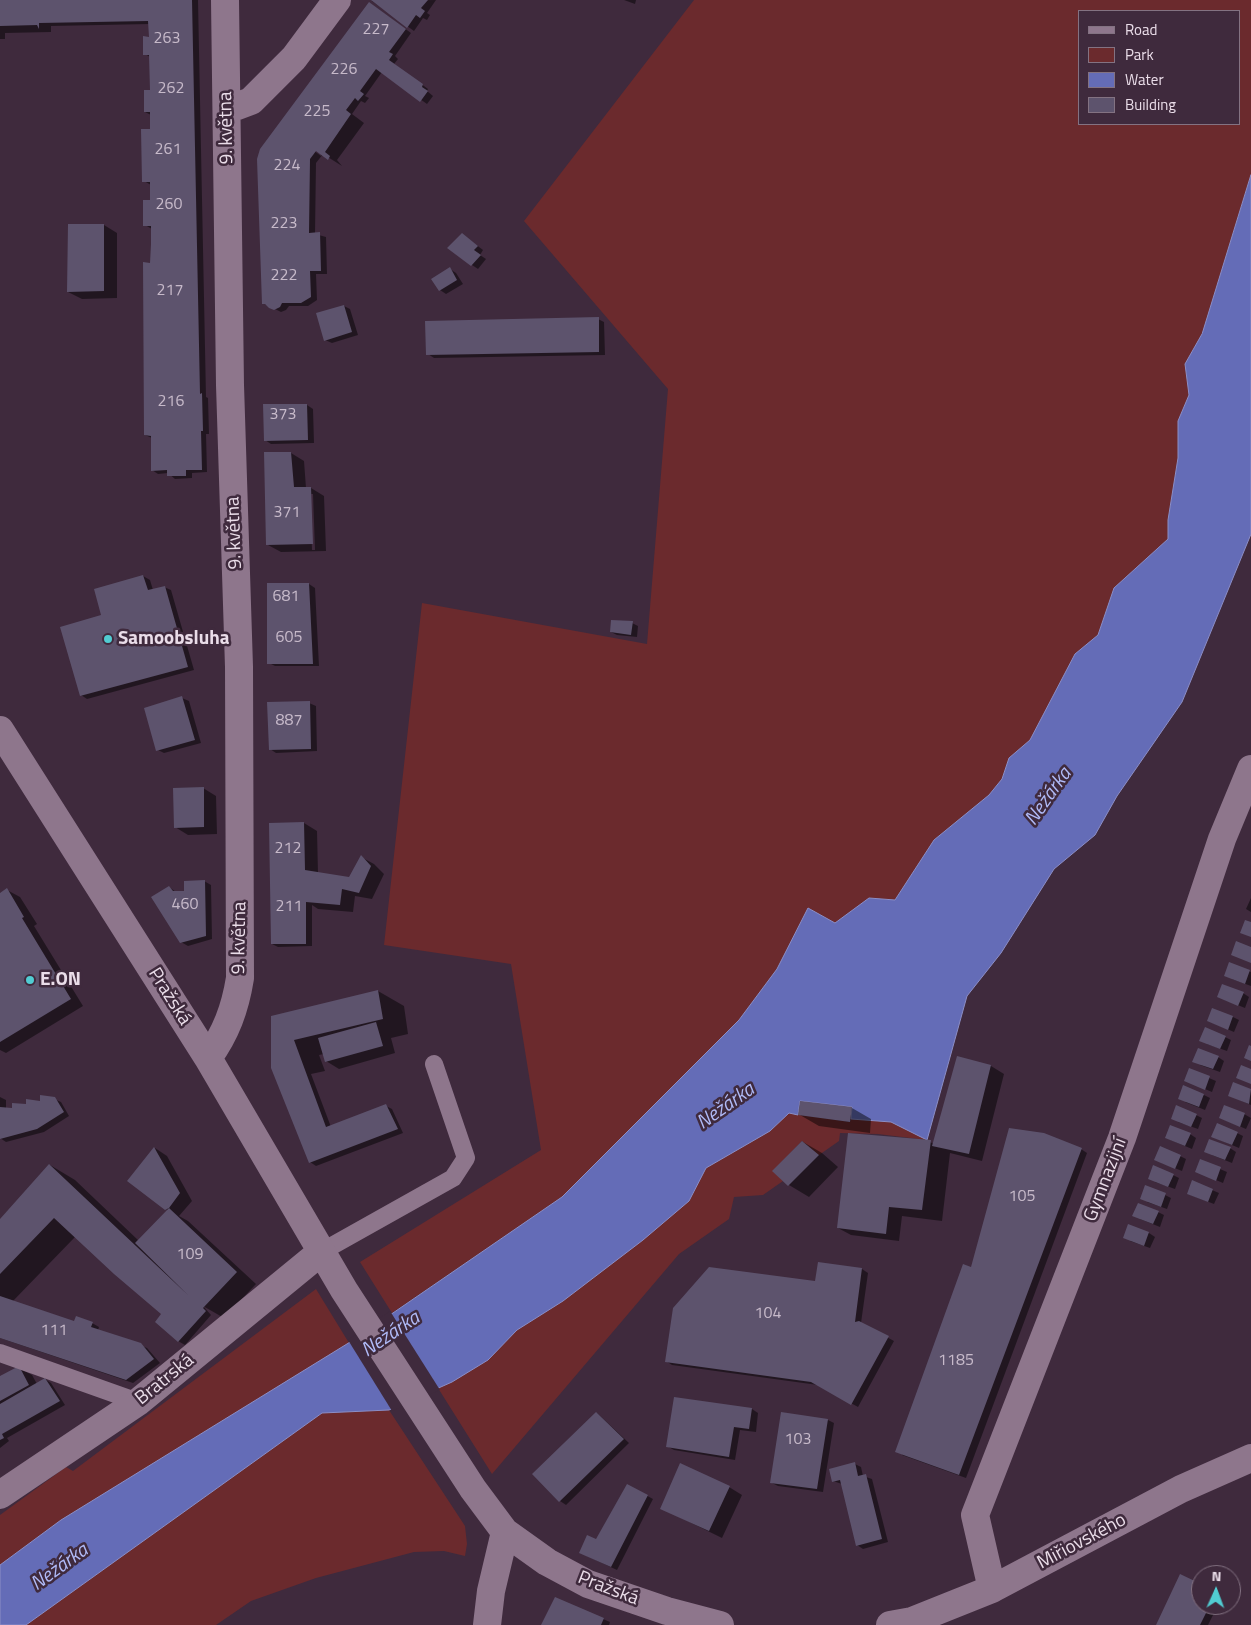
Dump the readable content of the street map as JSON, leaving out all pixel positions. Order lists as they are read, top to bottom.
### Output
{
  "streets": {
    "street": [
      "9. května",
      "Pražská",
      "Gymnazijní",
      "Bratrská",
      "Miřiovského"
    ]
  },
  "crossings": [
    ["9. května", "Pražská"],
    ["Pražská", "Bratrská"],
    ["Gymnazijní", "Miřiovského"]
  ],
  "water": ["Nežárka"],
  "places": ["Samoobsluha", "E.ON"],
  "house_numbers": [
    "227",
    "263",
    "226",
    "262",
    "225",
    "261",
    "224",
    "260",
    "223",
    "222",
    "217",
    "216",
    "373",
    "371",
    "681",
    "605",
    "887",
    "212",
    "460",
    "211",
    "105",
    "109",
    "104",
    "111",
    "1185",
    "103"
  ],
  "legend": [
    "Road",
    "Park",
    "Water",
    "Building"
  ],
  "north": "top"
}
